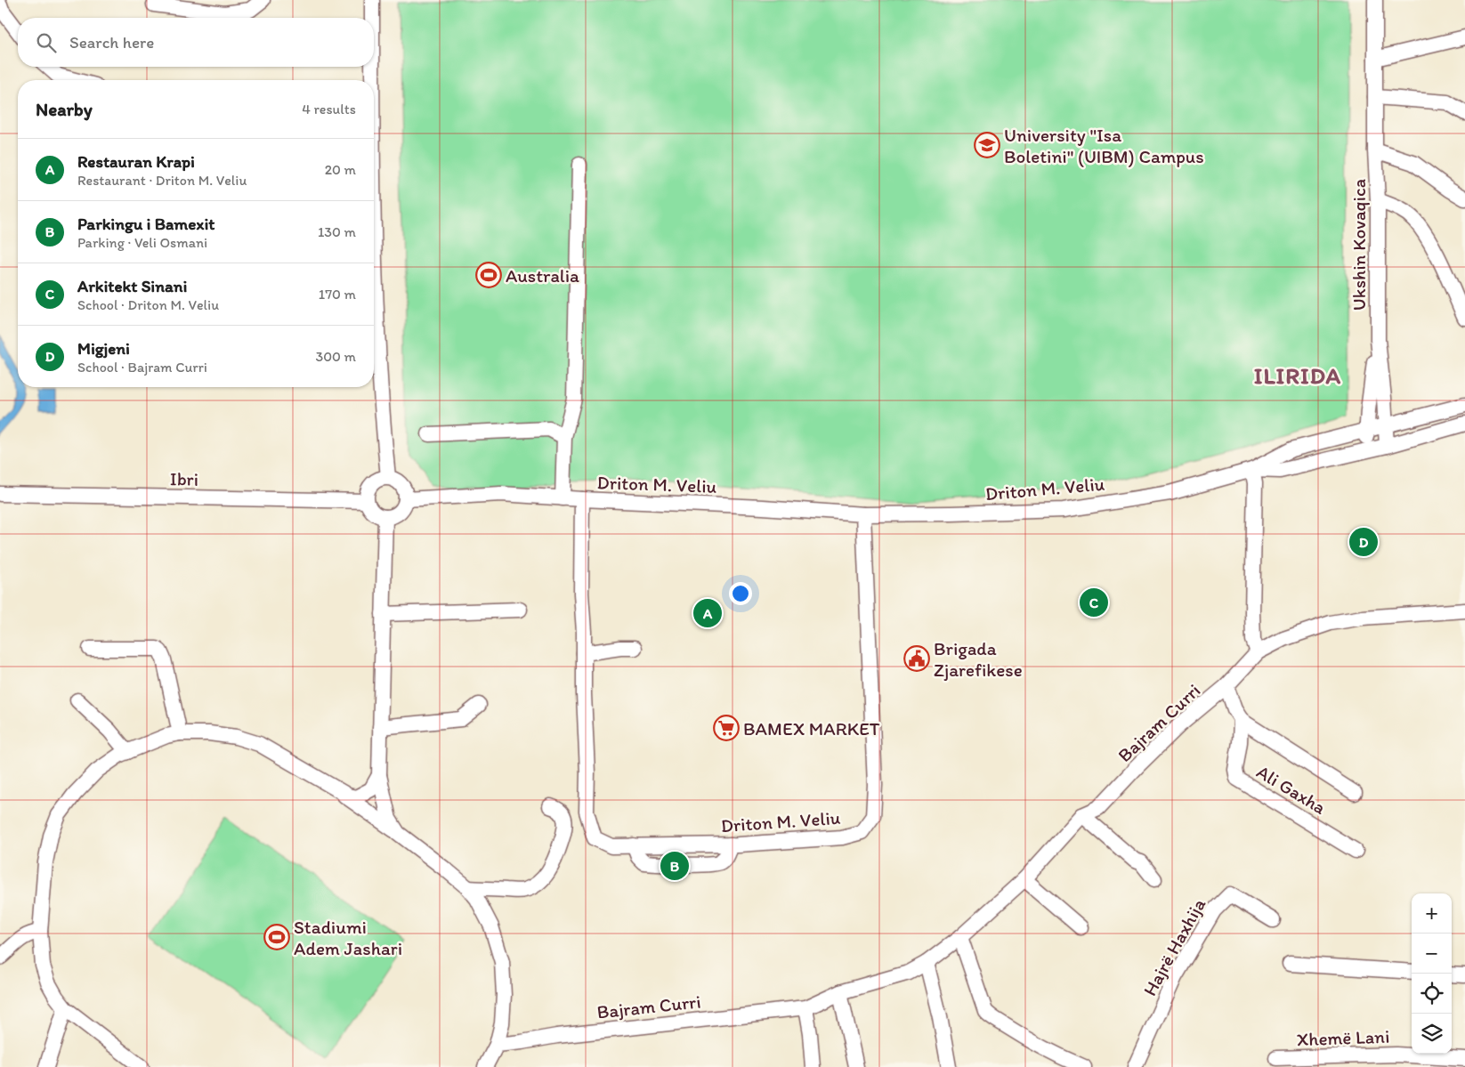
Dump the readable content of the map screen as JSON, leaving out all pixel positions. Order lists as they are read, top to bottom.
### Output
{
  "streets": {
    "street": [
      "Ukshin Kovaqica",
      "Ibri",
      "Driton M. Veliu",
      "Bajram Curri",
      "Ali Gaxha",
      "Hajrë Haxhija",
      "Xhemë Lani"
    ]
  },
  "crossings": [
    ["Ukshin Kovaqica", "Driton M. Veliu"],
    ["Ibri", "Driton M. Veliu"],
    ["Bajram Curri", "Ali Gaxha"]
  ],
  "districts": ["ILIRIDA"],
  "places": {
    "school or university": ["University \"Isa Boletini\" (UIBM) Campus"],
    "sports": ["Australia", "Stadiumi Adem Jashari"],
    "public building": ["Brigada Zjarefikese"],
    "supermarket": ["BAMEX MARKET"]
  },
  "page": {
    "search": "Search here",
    "heading": ["Nearby", "4 results"],
    "list": [
      {
        "mark": "A",
        "name": "Restauran Krapi",
        "note": "Restaurant · Driton M. Veliu",
        "value": "20 m"
      },
      {
        "mark": "B",
        "name": "Parkingu i Bamexit",
        "note": "Parking · Veli Osmani",
        "value": "130 m"
      },
      {
        "mark": "C",
        "name": "Arkitekt Sinani",
        "note": "School · Driton M. Veliu",
        "value": "170 m"
      },
      {
        "mark": "D",
        "name": "Migjeni",
        "note": "School · Bajram Curri",
        "value": "300 m"
      }
    ],
    "pins": [
      "D",
      "C",
      "A",
      "B"
    ],
    "map_buttons": ["+", "−"]
  }
}
